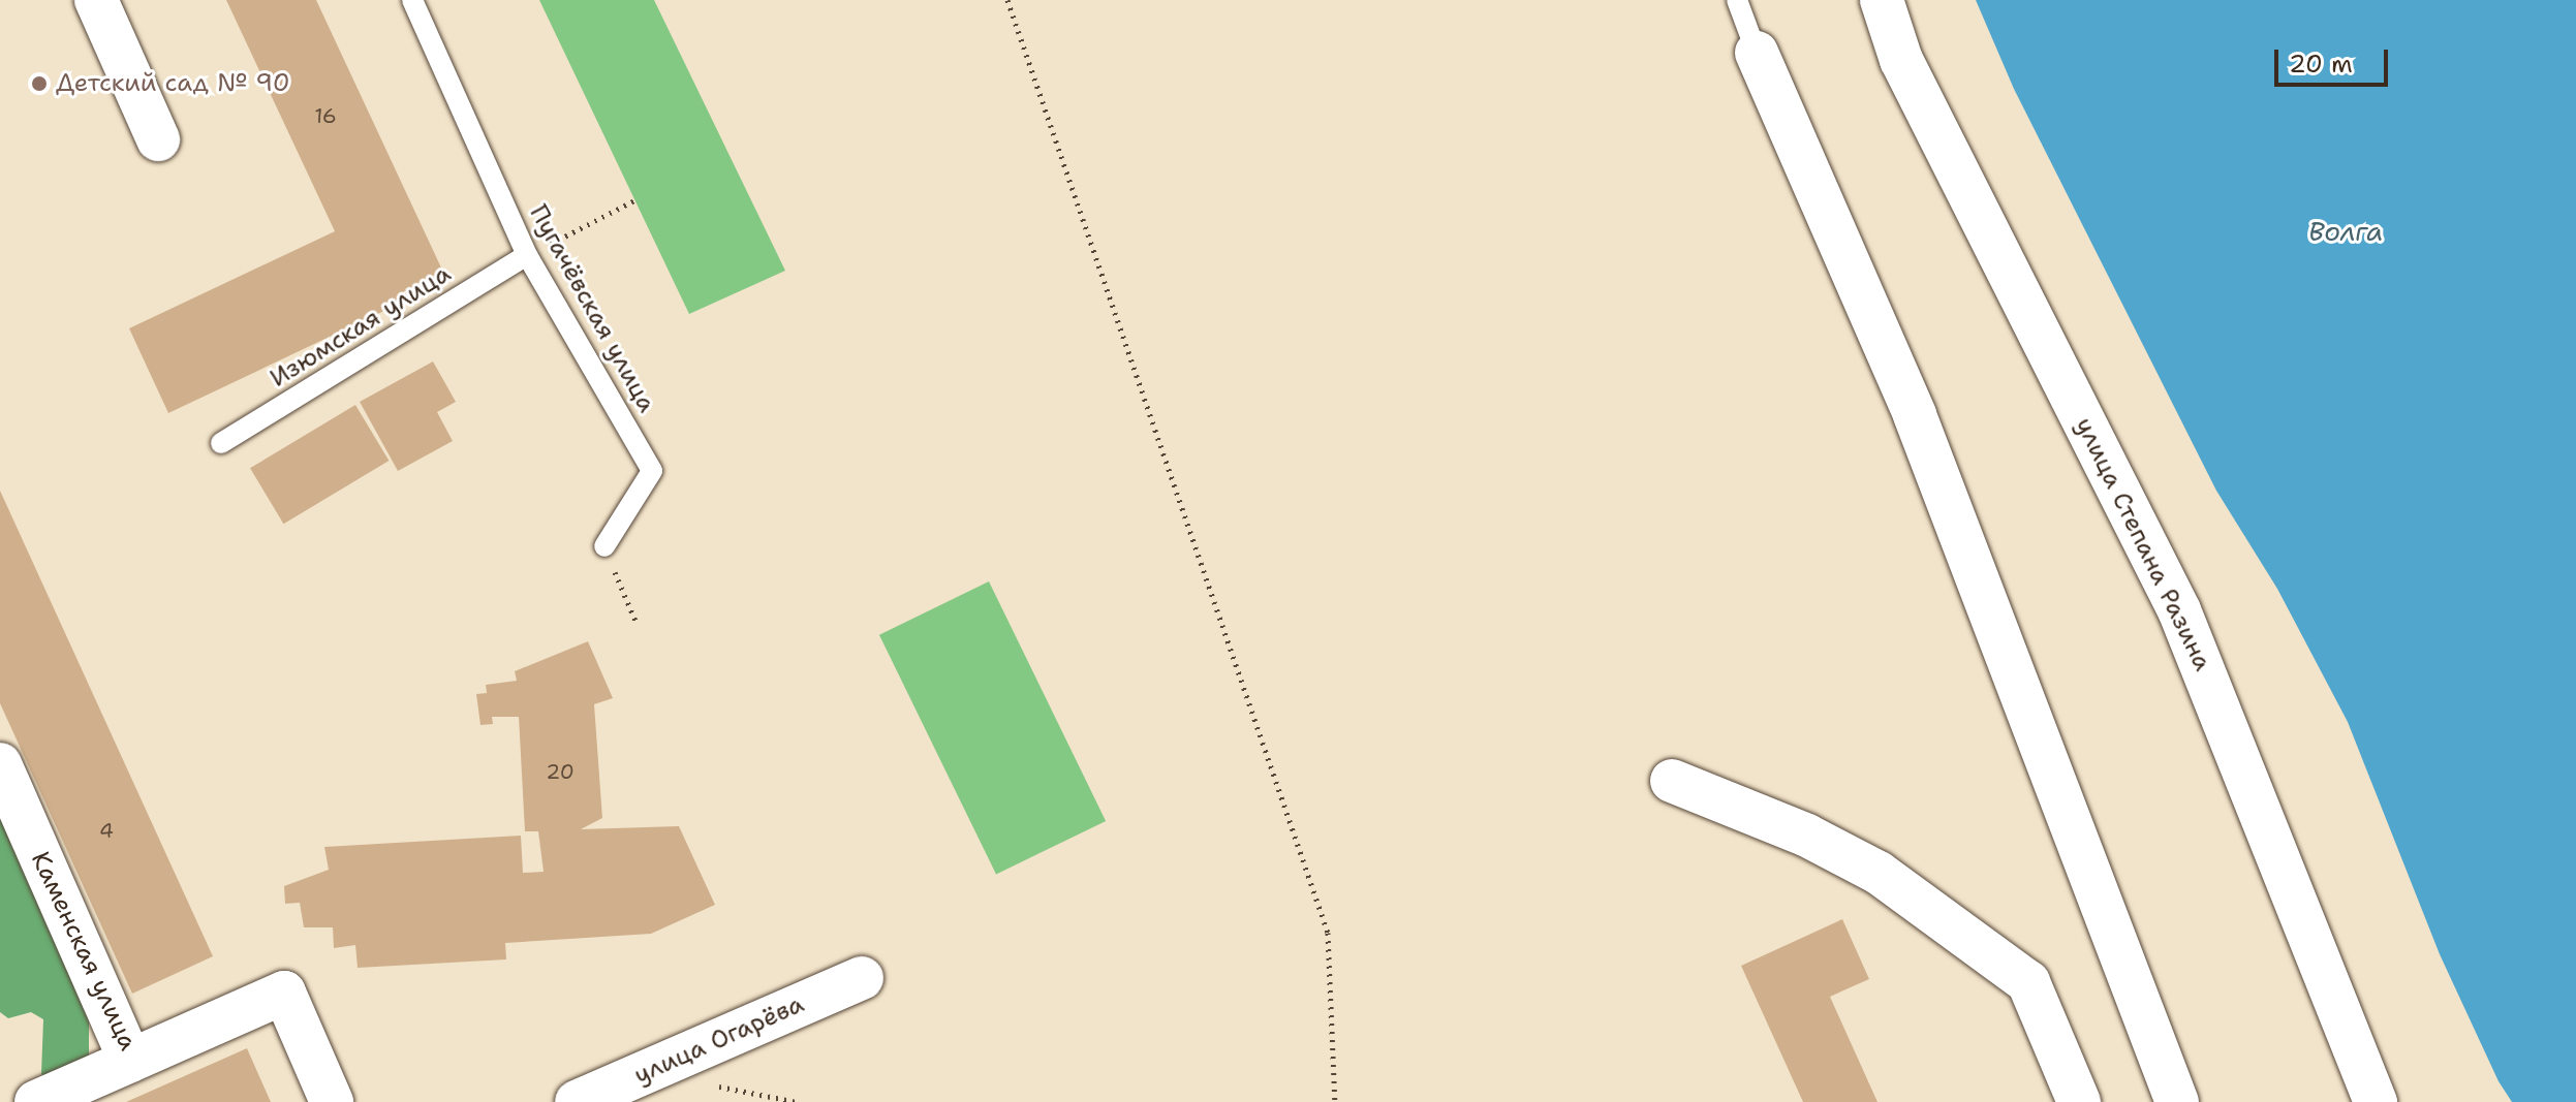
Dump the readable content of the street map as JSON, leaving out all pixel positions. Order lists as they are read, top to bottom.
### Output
{
  "streets": {
    "street": ["улица Степана Разина", "Каменская улица", "улица Огарёва"],
    "lane": ["Пугачёвская улица", "Изюмская улица"]
  },
  "crossings": [
    ["Пугачёвская улица", "Изюмская улица"]
  ],
  "water": ["Волга"],
  "places": ["Детский сад № 90"],
  "house_numbers": ["16", "20", "4"],
  "scale_bar": "20 m"
}
